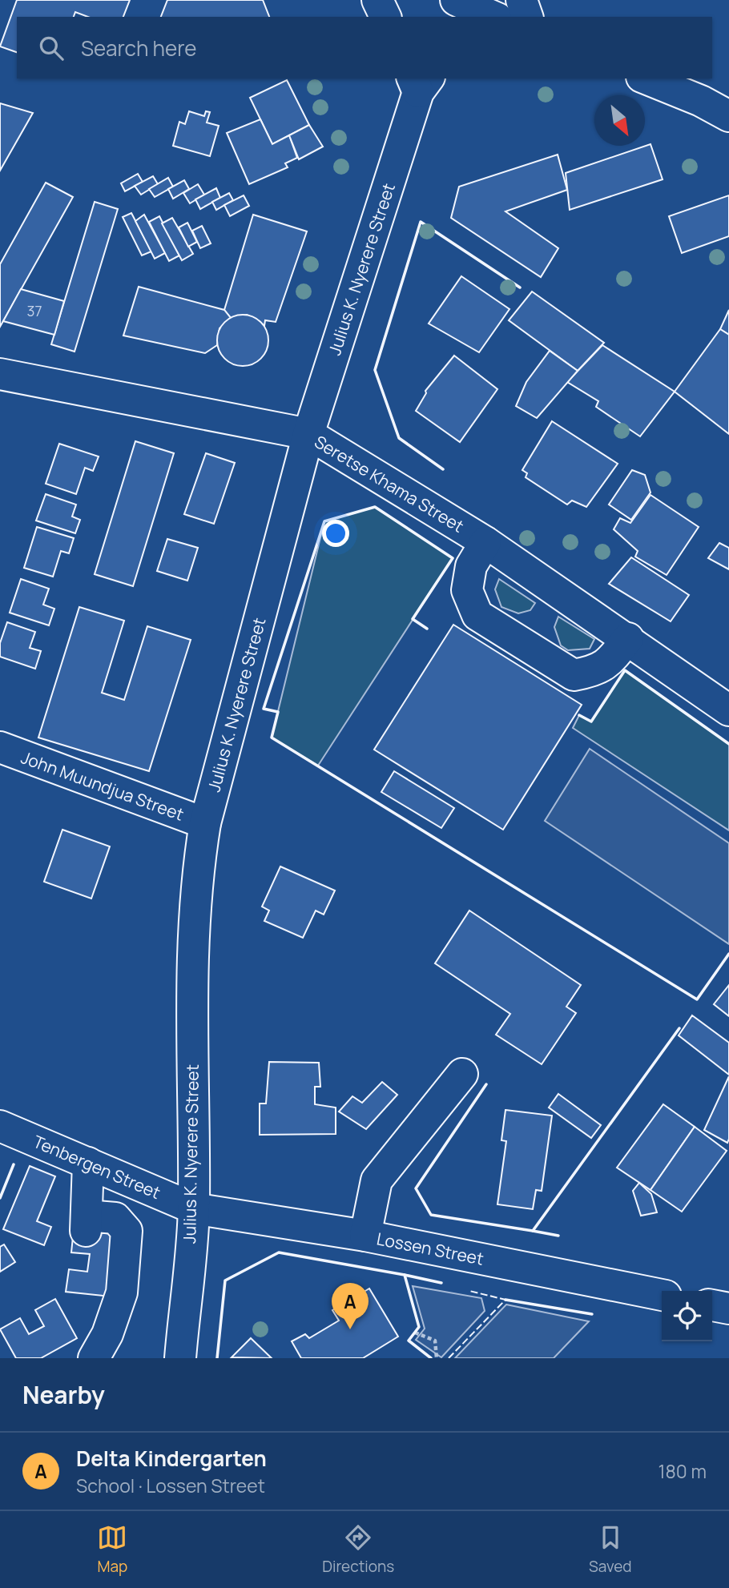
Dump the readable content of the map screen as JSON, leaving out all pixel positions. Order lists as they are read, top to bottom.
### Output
{
  "streets": {
    "street": [
      "Julius K. Nyerere Street",
      "Seretse Khama Street",
      "John Muundjua Street",
      "Tenbergen Street",
      "Lossen Street"
    ]
  },
  "crossings": [
    ["Julius K. Nyerere Street", "Seretse Khama Street"],
    ["Julius K. Nyerere Street", "John Muundjua Street"],
    ["Julius K. Nyerere Street", "Tenbergen Street"],
    ["Julius K. Nyerere Street", "Lossen Street"],
    ["Tenbergen Street", "Lossen Street"]
  ],
  "house_numbers": ["37"],
  "north": "bottom right",
  "page": {
    "search": "Search here",
    "pins": "A",
    "heading": "Nearby",
    "list": [
      {
        "mark": "A",
        "name": "Delta Kindergarten",
        "note": "School · Lossen Street",
        "value": "180 m"
      }
    ],
    "nav": ["Map", "Directions", "Saved"]
  }
}
